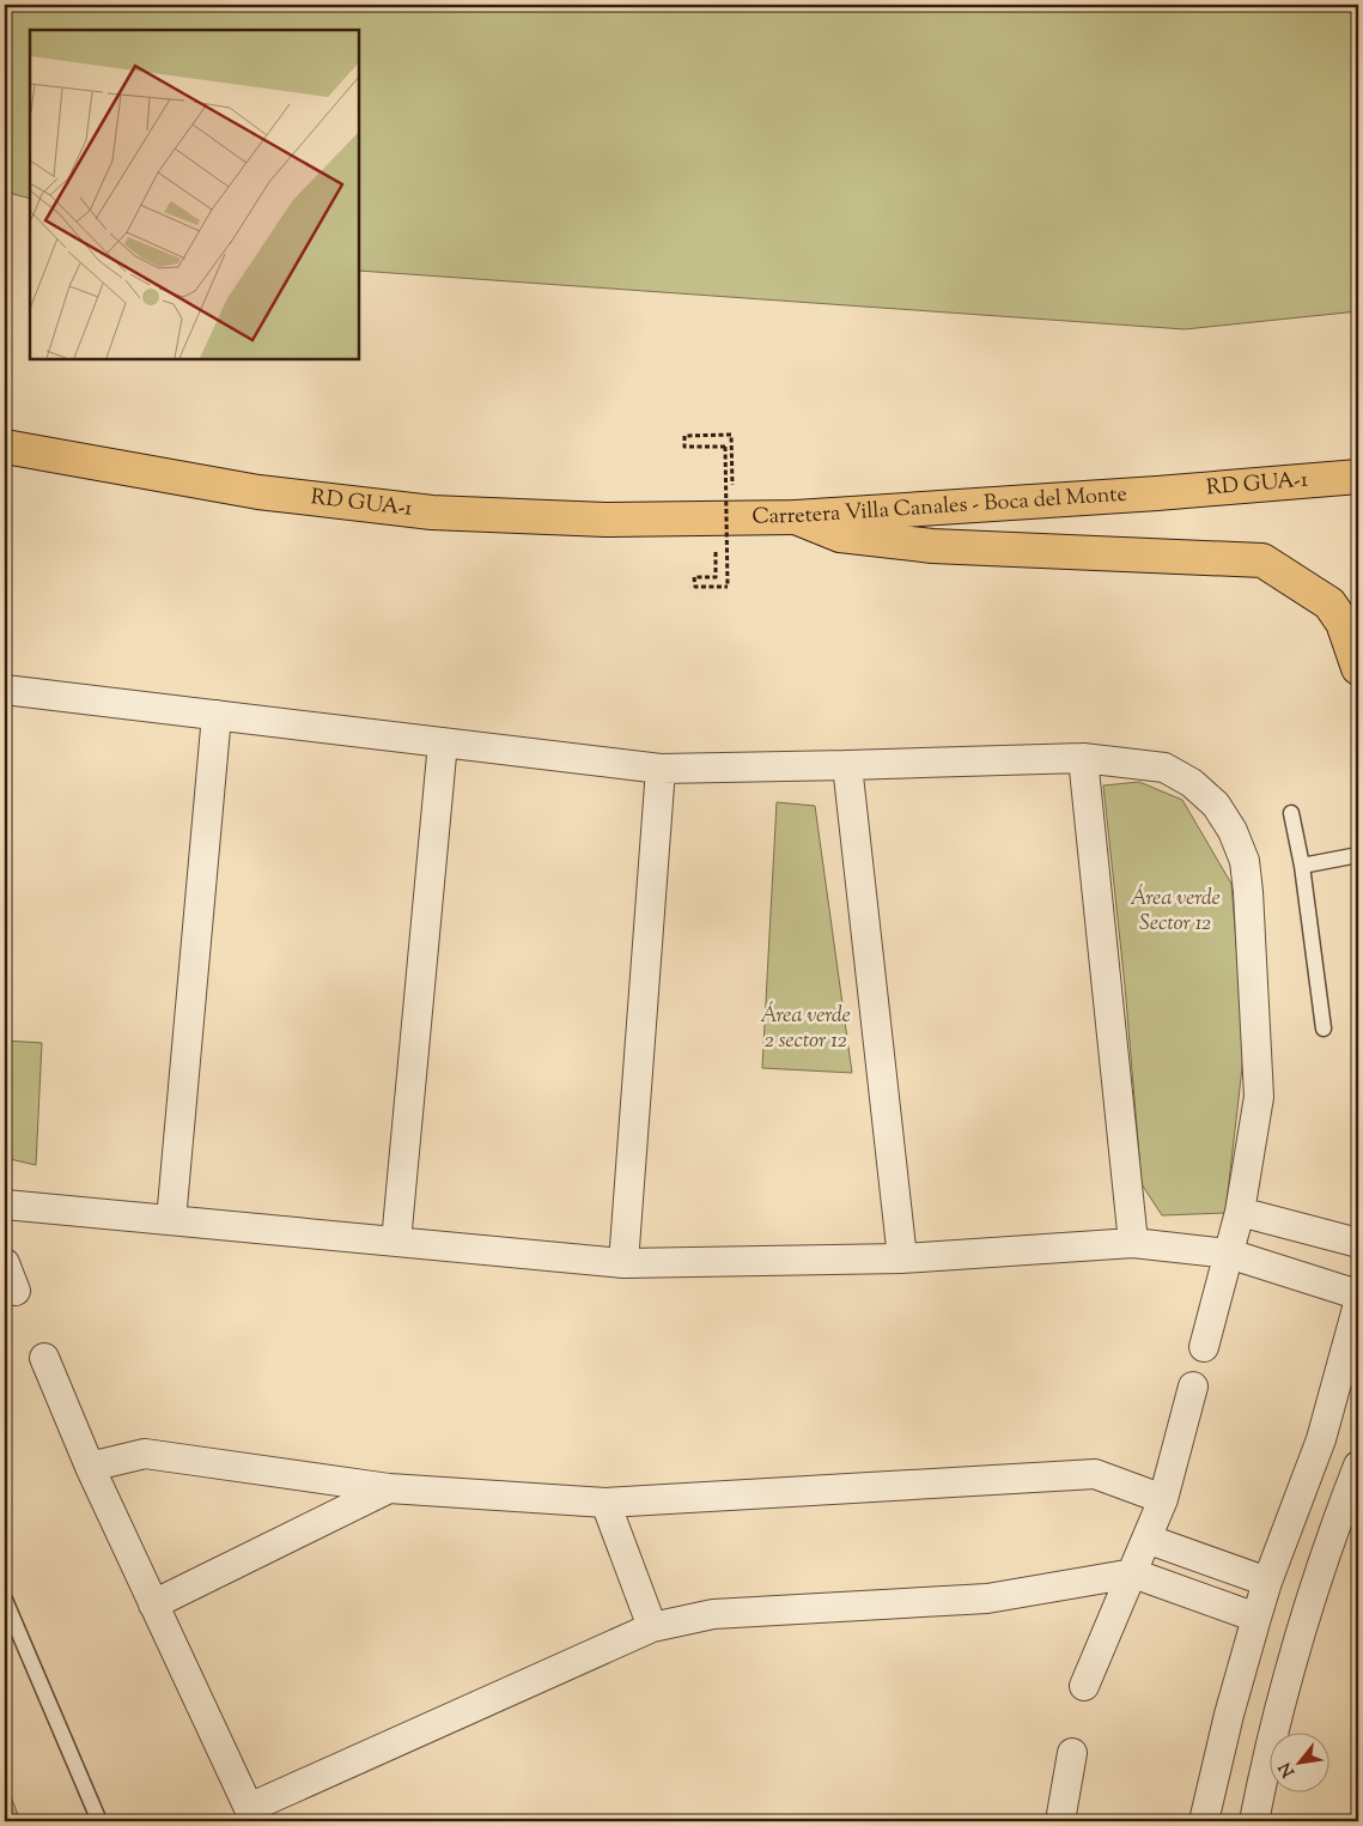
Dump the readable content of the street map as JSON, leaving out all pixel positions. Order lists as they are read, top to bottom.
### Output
{
  "streets": {
    "main road": ["RD GUA-1", "Carretera Villa Canales - Boca del Monte"]
  },
  "crossings": [
    ["RD GUA-1", "Carretera Villa Canales - Boca del Monte"]
  ],
  "parks": ["Área verde Sector 12", "Área verde 2 sector 12"],
  "north": "bottom left"
}
